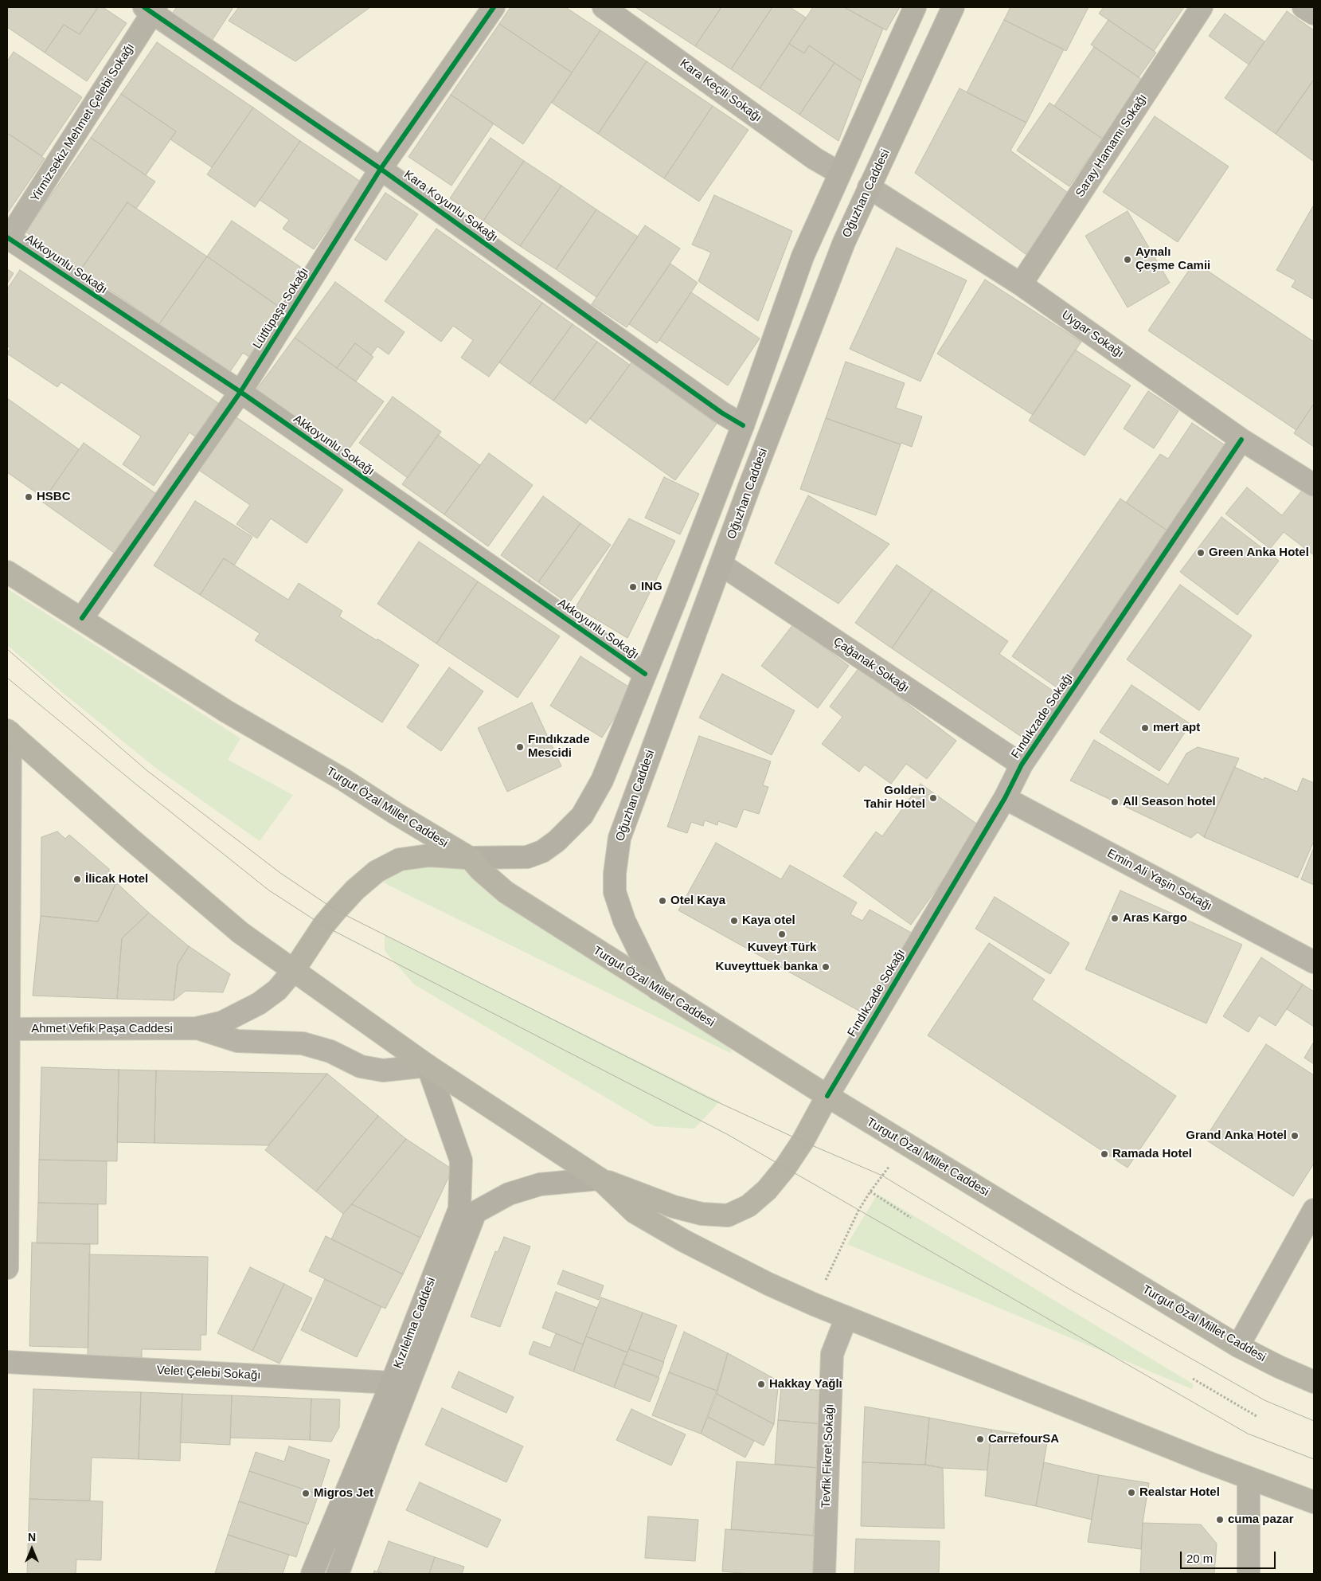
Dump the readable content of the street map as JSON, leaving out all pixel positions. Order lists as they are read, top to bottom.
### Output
{
  "streets": {
    "main road": ["Oğuzhan Caddesi", "Turgut Özal Millet Caddesi", "Kızılelma Caddesi"],
    "street": [
      "Kara Keçili Sokağı",
      "Yirmizsekiz Mehmet Çelebi Sokağı",
      "Saray Hamamı Sokağı",
      "Kara Koyunlu Sokağı",
      "Akkoyunlu Sokağı",
      "Lütfüpaşa Sokağı",
      "Uygar Sokağı",
      "Çağanak Sokağı",
      "Fındıkzade Sokağı",
      "Emin Ali Yaşin Sokağı",
      "Ahmet Vefik Paşa Caddesi",
      "Velet Çelebi Sokağı",
      "Tevfik Fikret Sokağı"
    ]
  },
  "crossings": [
    ["Yirmizsekiz Mehmet Çelebi Sokağı", "Kara Koyunlu Sokağı"],
    ["Yirmizsekiz Mehmet Çelebi Sokağı", "Akkoyunlu Sokağı"],
    ["Saray Hamamı Sokağı", "Uygar Sokağı"],
    ["Oğuzhan Caddesi", "Uygar Sokağı"],
    ["Oğuzhan Caddesi", "Çağanak Sokağı"],
    ["Oğuzhan Caddesi", "Turgut Özal Millet Caddesi"],
    ["Kara Koyunlu Sokağı", "Lütfüpaşa Sokağı"],
    ["Akkoyunlu Sokağı", "Lütfüpaşa Sokağı"],
    ["Lütfüpaşa Sokağı", "Turgut Özal Millet Caddesi"],
    ["Uygar Sokağı", "Fındıkzade Sokağı"],
    ["Çağanak Sokağı", "Fındıkzade Sokağı"],
    ["Fındıkzade Sokağı", "Turgut Özal Millet Caddesi"],
    ["Fındıkzade Sokağı", "Emin Ali Yaşin Sokağı"],
    ["Kızılelma Caddesi", "Velet Çelebi Sokağı"]
  ],
  "places": [
    "Aynalı Çeşme Camii",
    "HSBC",
    "Green Anka Hotel",
    "ING",
    "mert apt",
    "Fındıkzade Mescidi",
    "Golden Tahir Hotel",
    "All Season hotel",
    "İlicak Hotel",
    "Otel Kaya",
    "Aras Kargo",
    "Kaya otel",
    "Kuveyt Türk",
    "Kuveyttuek banka",
    "Grand Anka Hotel",
    "Ramada Hotel",
    "Hakkay Yağlı",
    "CarrefourSA",
    "Realstar Hotel",
    "Migros Jet",
    "cuma pazar"
  ],
  "scale_bar": "20 m",
  "north": "top"
}
